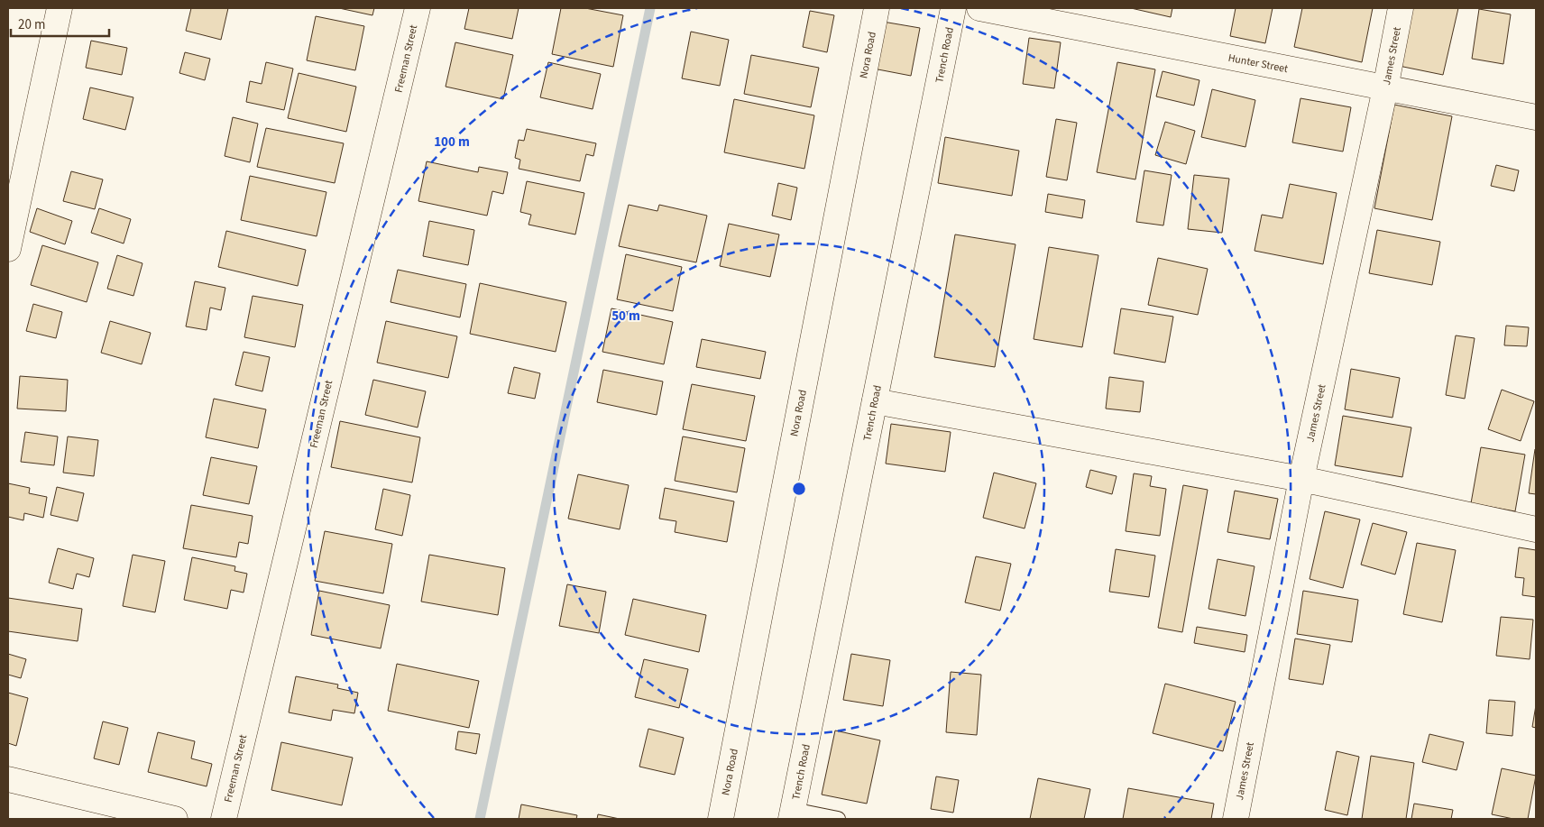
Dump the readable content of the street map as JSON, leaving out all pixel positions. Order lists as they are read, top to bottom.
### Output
{
  "streets": {
    "street": [
      "Nora Road",
      "Trench Road",
      "James Street",
      "Freeman Street",
      "Hunter Street"
    ]
  },
  "crossings": [
    ["James Street", "Hunter Street"]
  ],
  "scale_bar": "20 m",
  "rings": ["100 m", "50 m"]
}
